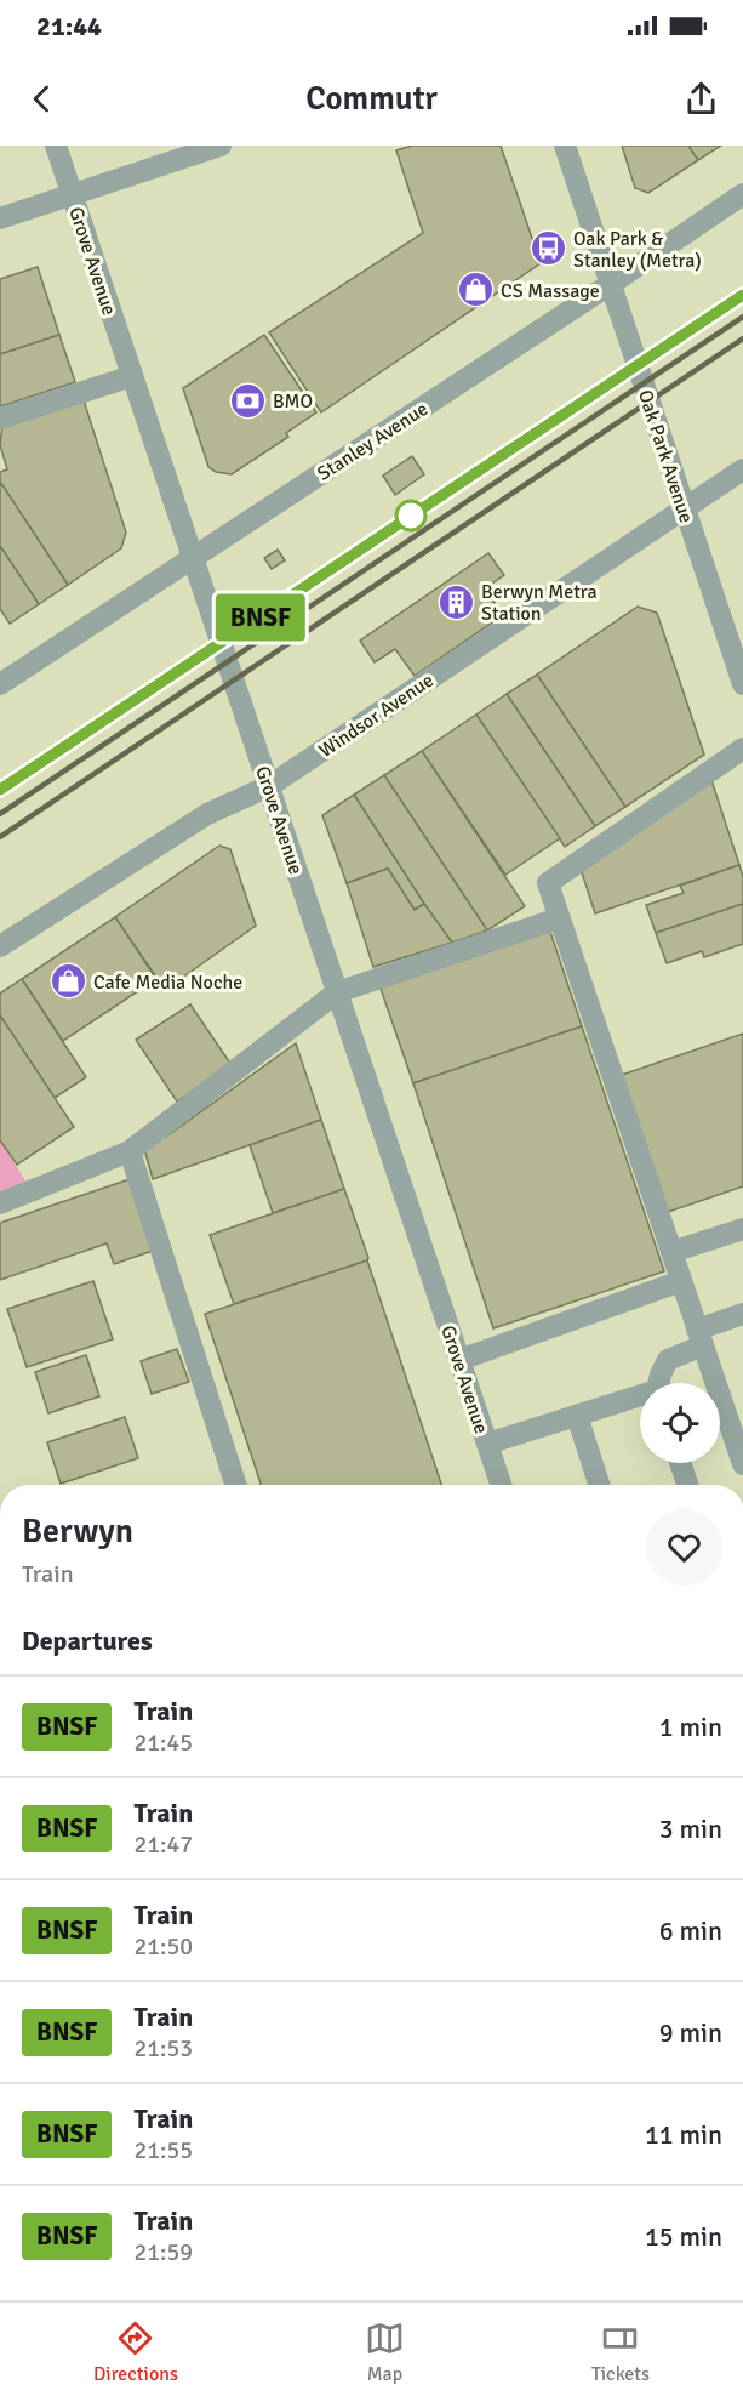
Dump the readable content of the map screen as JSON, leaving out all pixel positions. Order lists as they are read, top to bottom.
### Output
{
  "streets": {
    "street": [
      "Grove Avenue",
      "Stanley Avenue",
      "Oak Park Avenue",
      "Windsor Avenue"
    ]
  },
  "crossings": [
    ["Grove Avenue", "Stanley Avenue"],
    ["Grove Avenue", "Windsor Avenue"],
    ["Stanley Avenue", "Oak Park Avenue"],
    ["Oak Park Avenue", "Windsor Avenue"]
  ],
  "places": {
    "bus stop": ["Oak Park & Stanley (Metra)"],
    "shop": ["CS Massage", "Cafe Media Noche"],
    "bank": ["BMO"],
    "building": ["Berwyn Metra Station"]
  },
  "page": {
    "status": "21:44",
    "header": "Commutr",
    "on_map": "BNSF",
    "heading": [
      ["Berwyn", "Train"],
      "Departures"
    ],
    "list": [
      {
        "mark": "BNSF",
        "name": "Train",
        "note": "21:45",
        "value": "1 min"
      },
      {
        "mark": "BNSF",
        "name": "Train",
        "note": "21:47",
        "value": "3 min"
      },
      {
        "mark": "BNSF",
        "name": "Train",
        "note": "21:50",
        "value": "6 min"
      },
      {
        "mark": "BNSF",
        "name": "Train",
        "note": "21:53",
        "value": "9 min"
      },
      {
        "mark": "BNSF",
        "name": "Train",
        "note": "21:55",
        "value": "11 min"
      },
      {
        "mark": "BNSF",
        "name": "Train",
        "note": "21:59",
        "value": "15 min"
      }
    ],
    "tabs": ["Directions", "Map", "Tickets"]
  }
}
